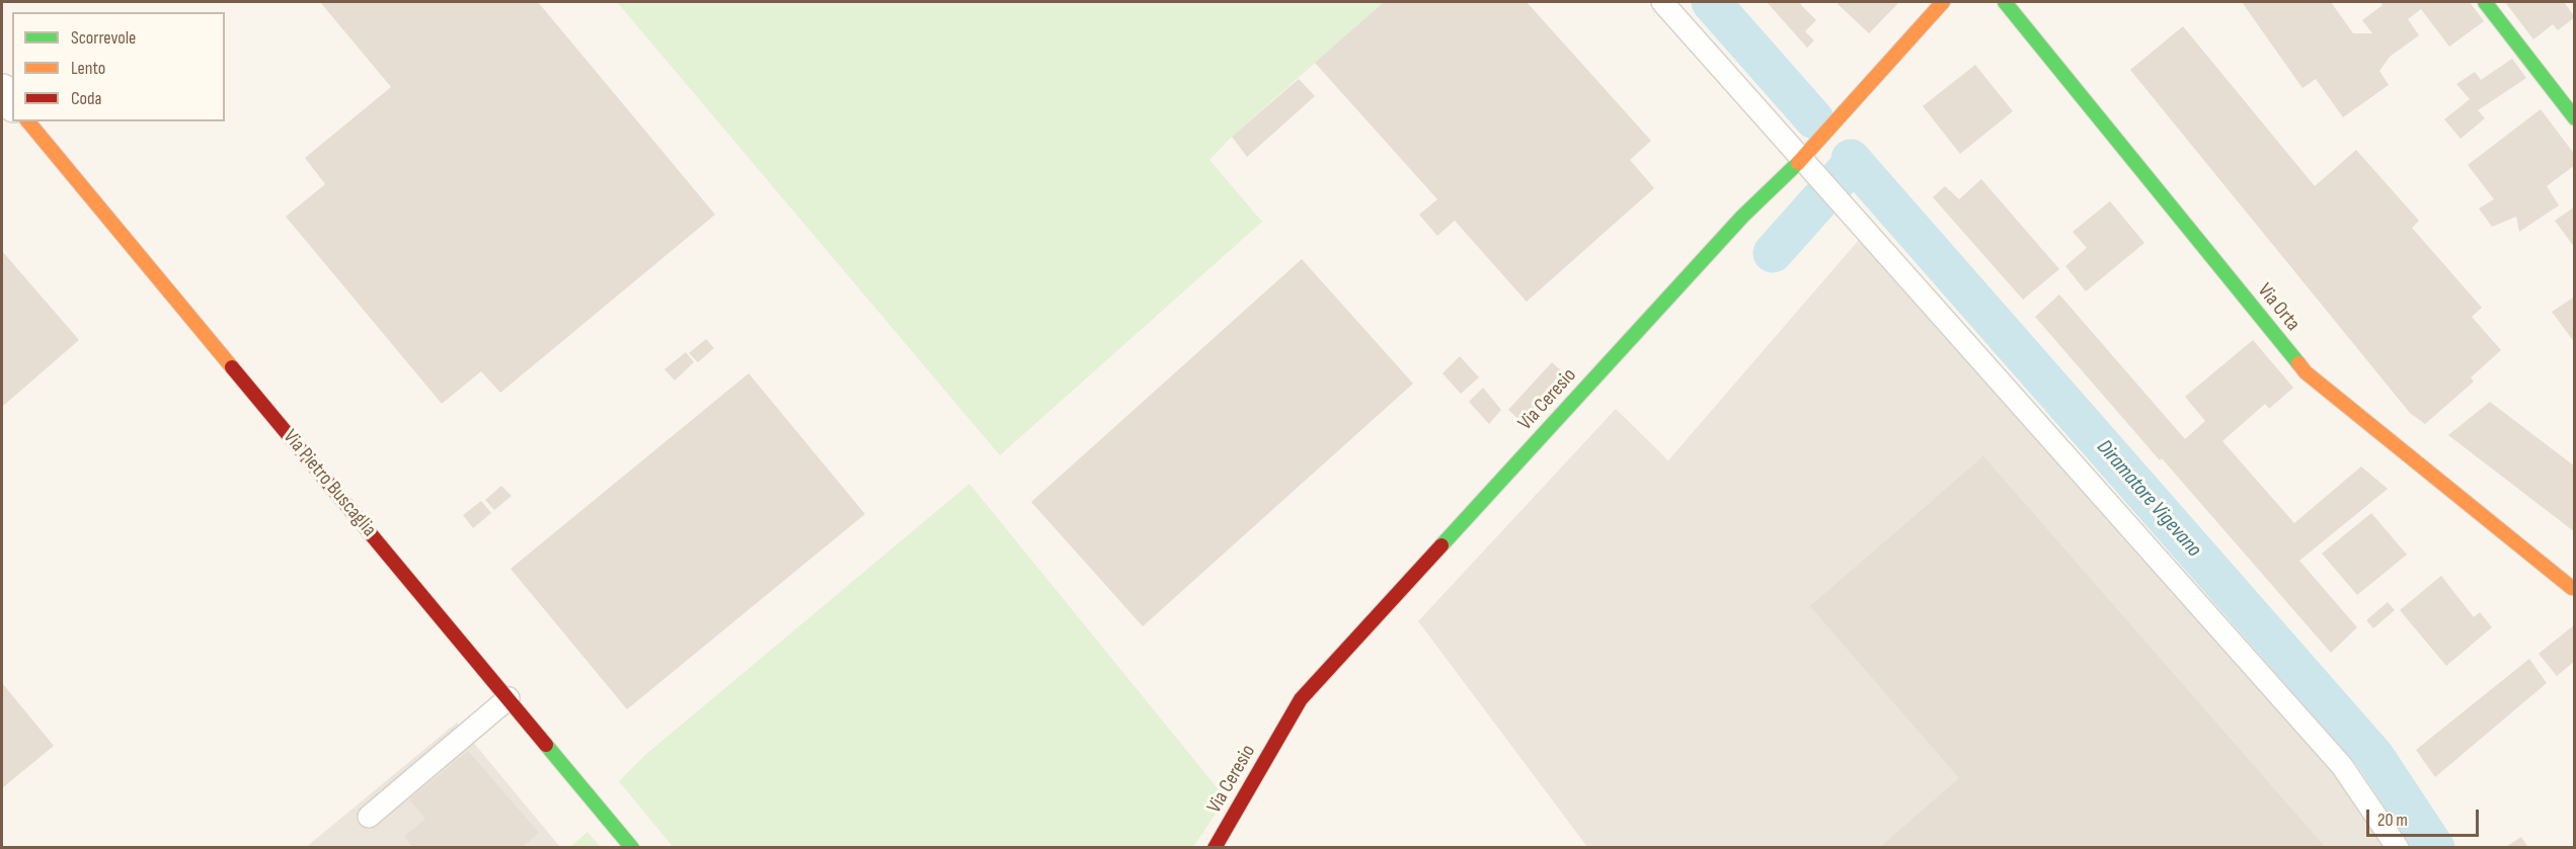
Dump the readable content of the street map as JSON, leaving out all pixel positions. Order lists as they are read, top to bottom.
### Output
{
  "streets": {
    "street": ["Via Orta", "Via Ceresio", "Via Pietro Buscaglia"]
  },
  "water": ["Diramatore Vigevano"],
  "legend": ["Scorrevole", "Lento", "Coda"],
  "scale_bar": "20 m"
}
